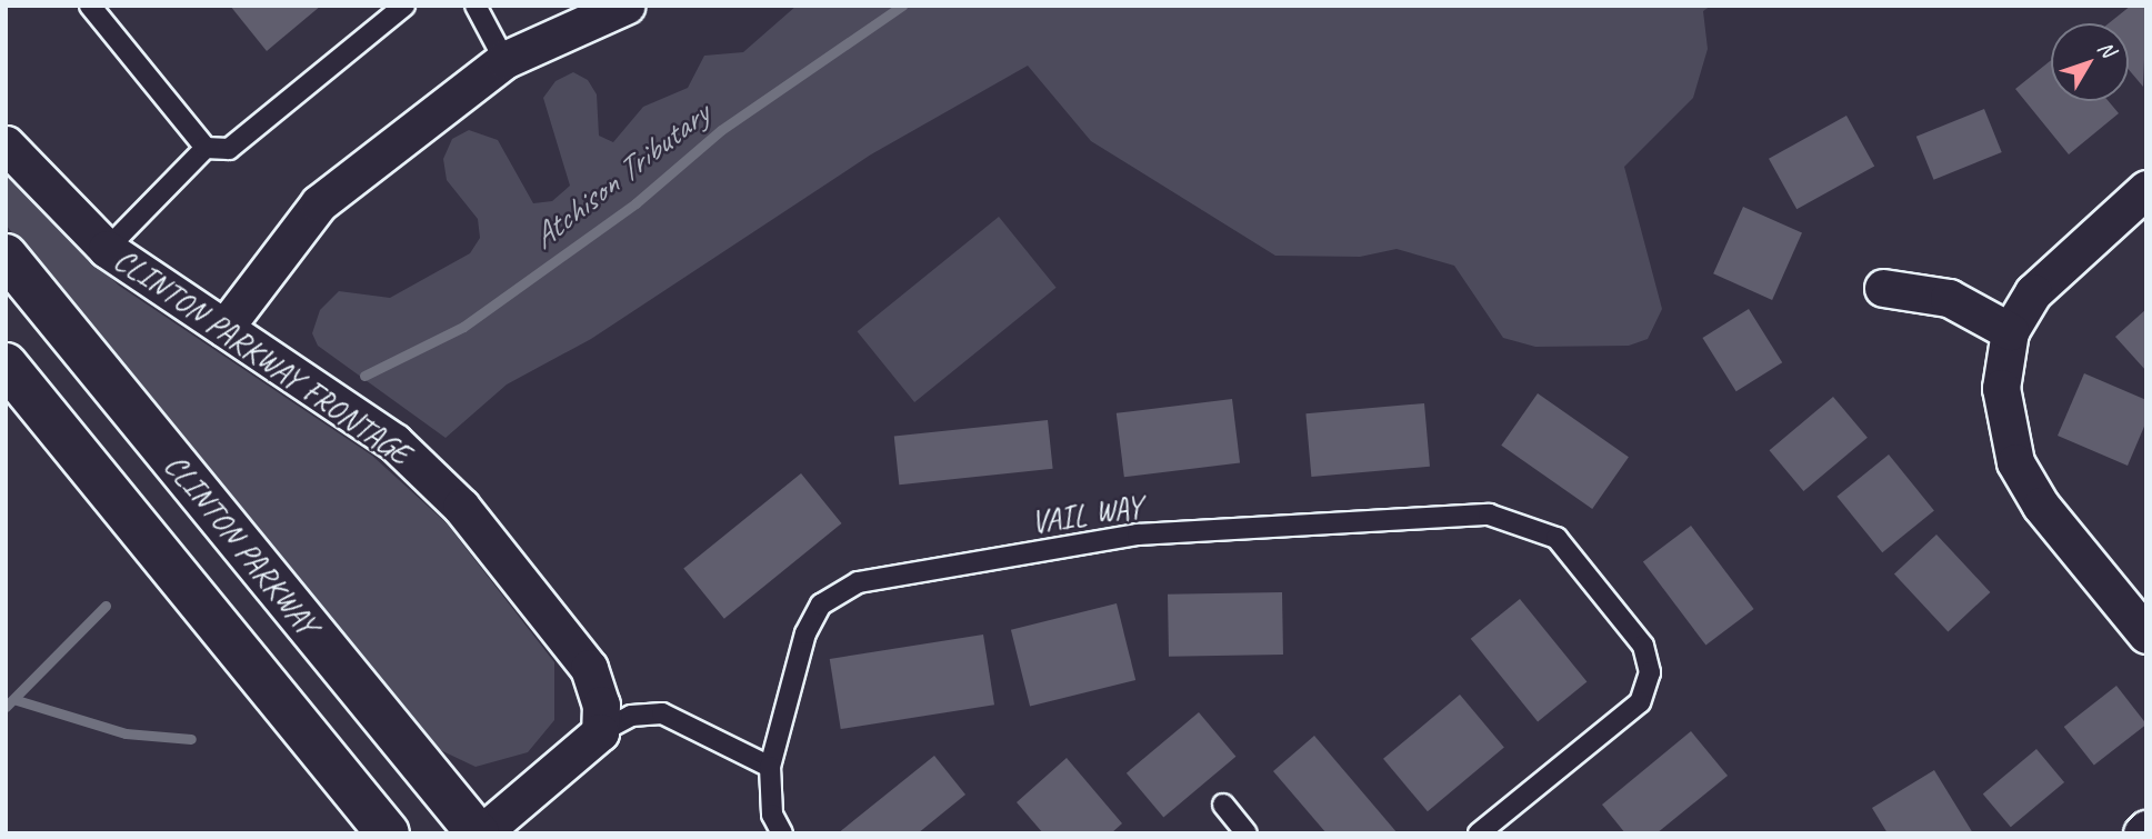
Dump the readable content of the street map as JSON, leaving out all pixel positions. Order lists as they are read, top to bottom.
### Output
{
  "streets": {
    "main road": ["CLINTON PARKWAY"],
    "street": ["CLINTON PARKWAY FRONTAGE"],
    "lane": ["VAIL WAY"]
  },
  "water": ["Atchison Tributary"],
  "north": "top right"
}
